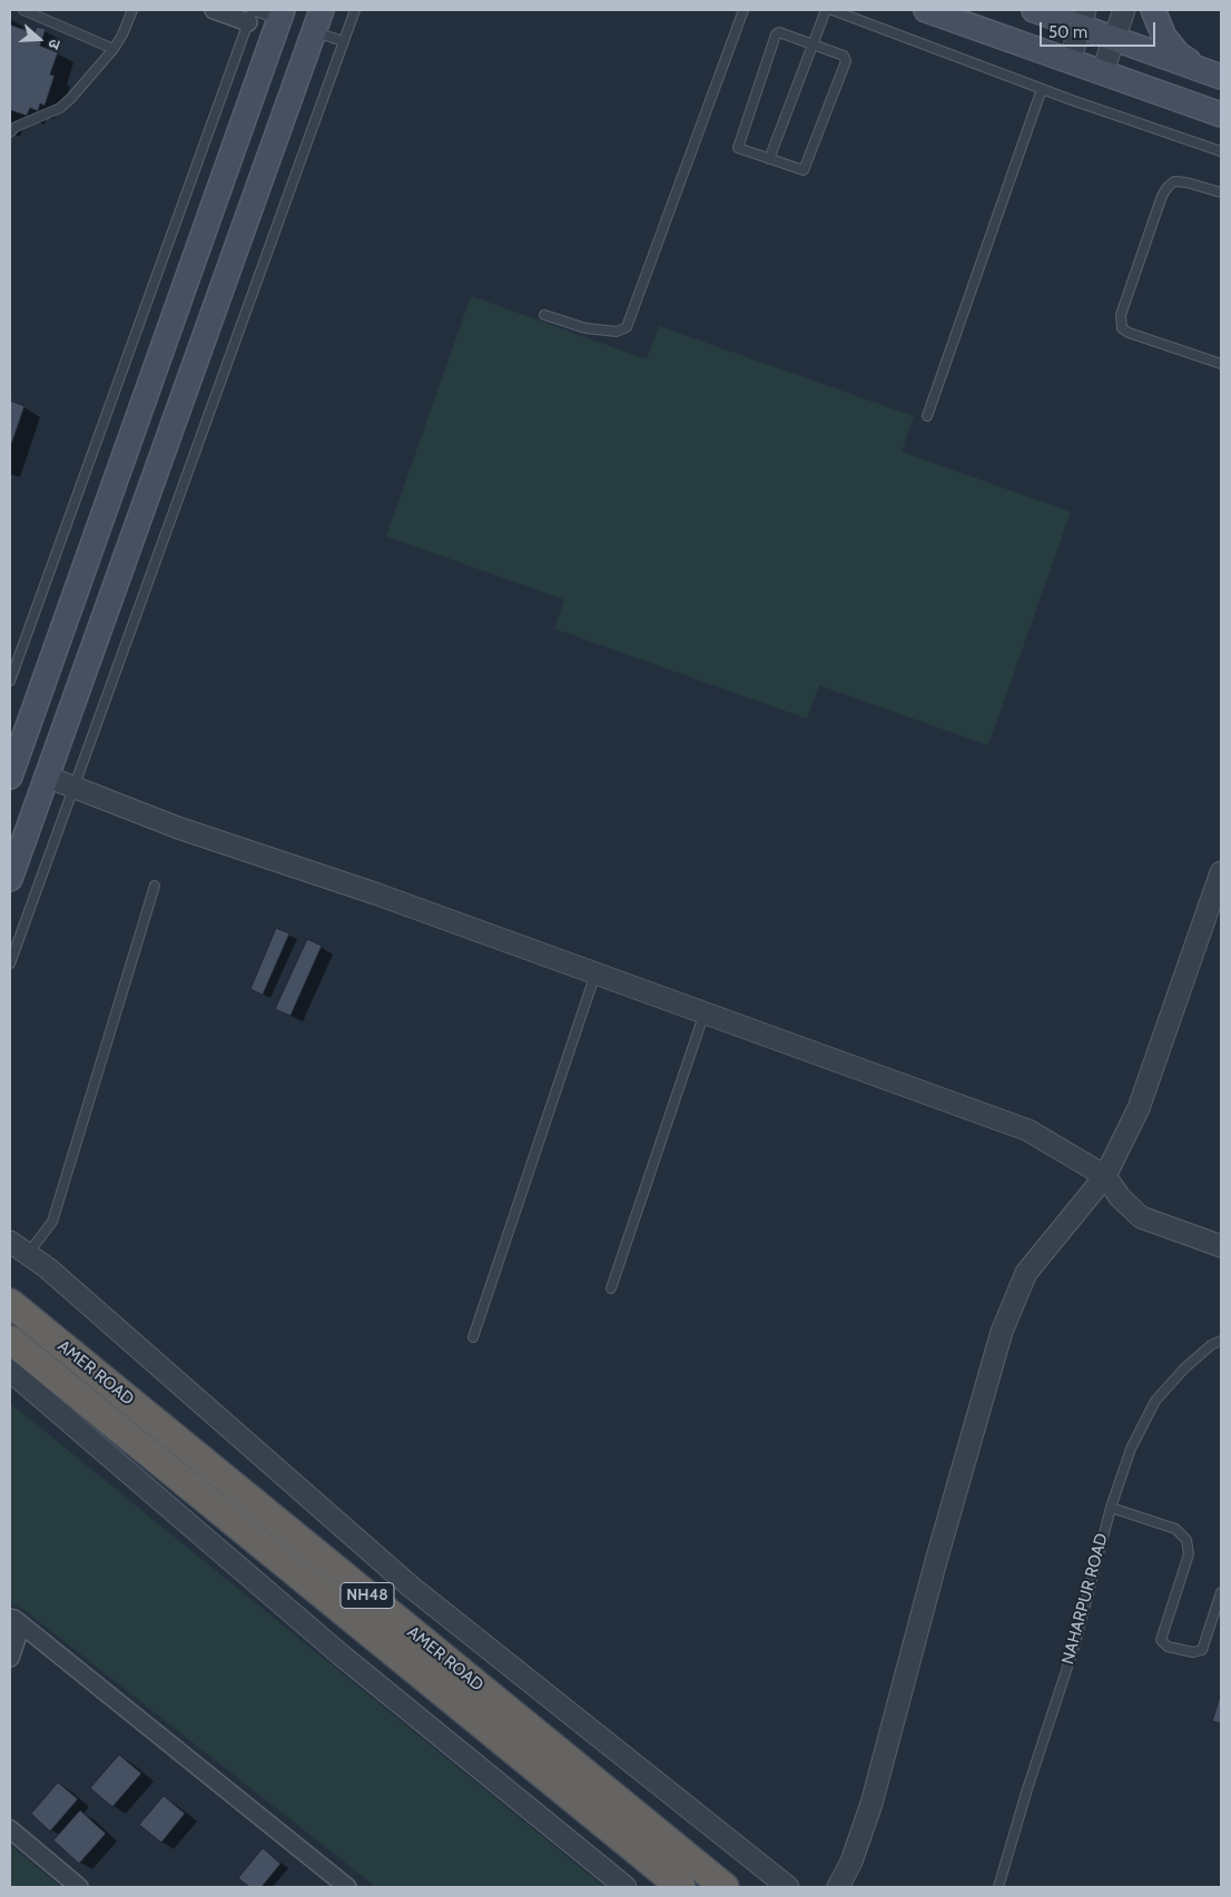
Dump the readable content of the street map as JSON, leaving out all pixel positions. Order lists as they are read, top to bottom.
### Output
{
  "streets": {
    "highway": ["AMER ROAD", "NH48"],
    "lane": ["NAHARPUR ROAD"]
  },
  "scale_bar": "50 m",
  "north": "right"
}
